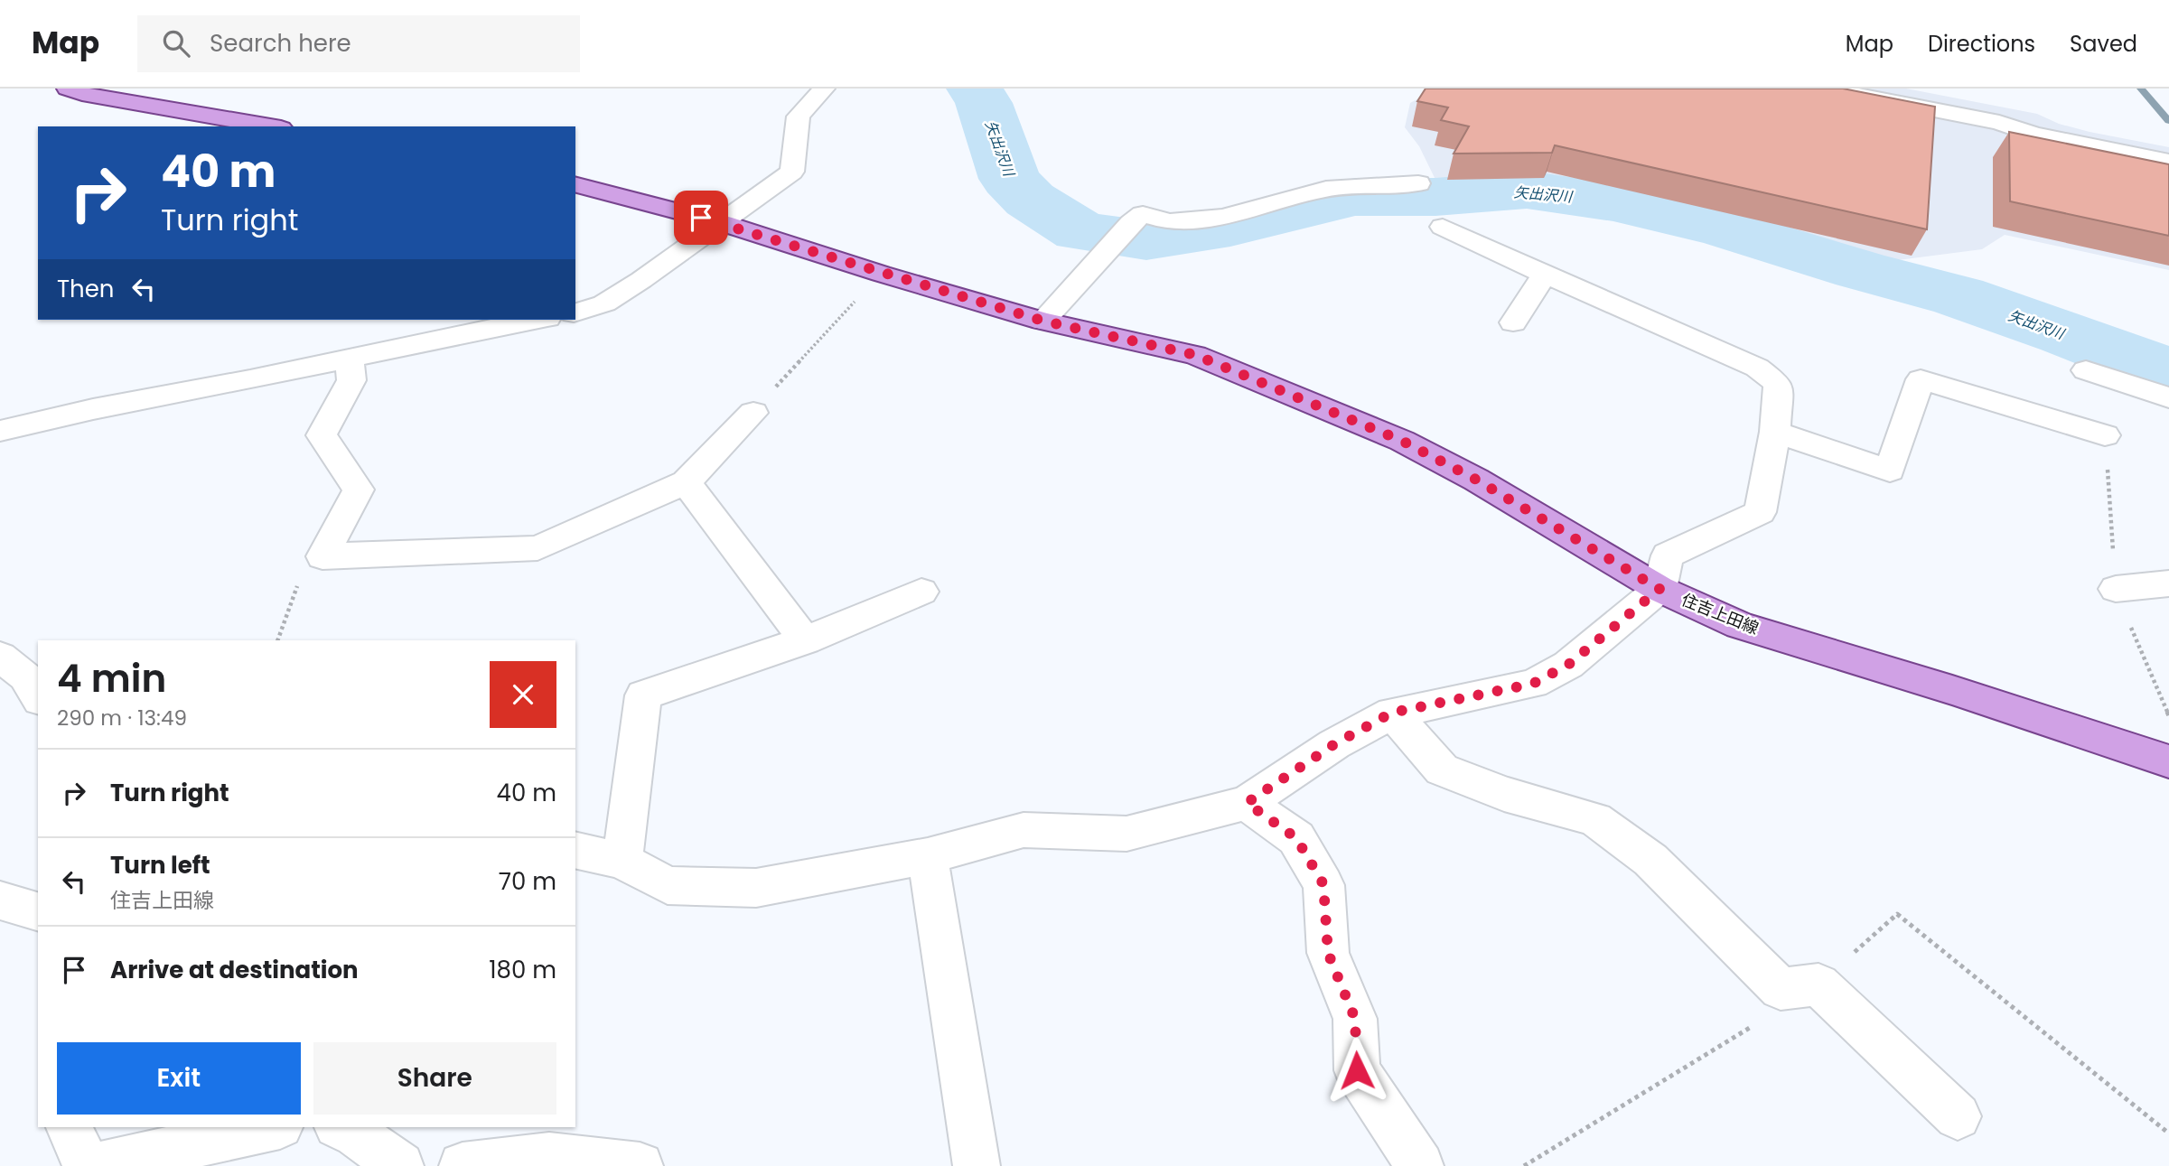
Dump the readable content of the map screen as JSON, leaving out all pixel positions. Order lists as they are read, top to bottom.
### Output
{
  "streets": {
    "main road": ["住吉上田線"]
  },
  "water": ["矢出沢川"],
  "page": {
    "header": "Map",
    "search": "Search here",
    "nav": ["Map", "Directions", "Saved"],
    "turn": ["40 m", "Turn right"],
    "then": "Then",
    "heading": ["4 min", "290 m · 13:49"],
    "list": [
      {
        "name": "Turn right",
        "value": "40 m"
      },
      {
        "name": "Turn left",
        "note": "住吉上田線",
        "value": "70 m"
      },
      {
        "name": "Arrive at destination",
        "value": "180 m"
      }
    ],
    "buttons": ["Exit", "Share"]
  }
}
